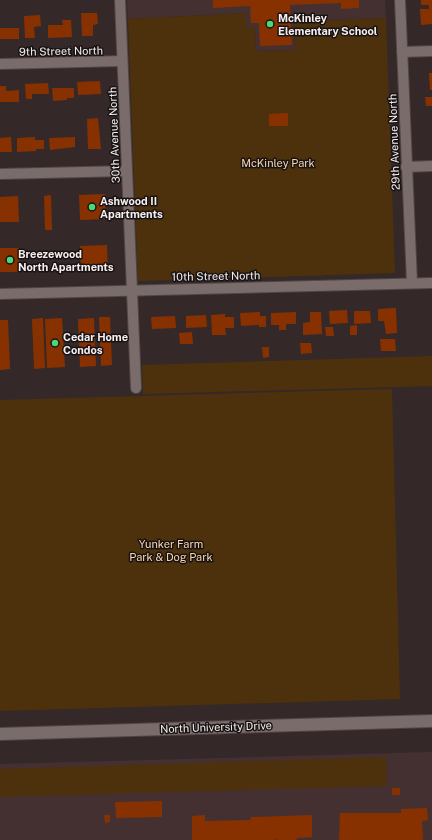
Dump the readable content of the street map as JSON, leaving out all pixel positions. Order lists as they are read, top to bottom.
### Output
{
  "streets": {
    "main road": ["North University Drive"],
    "street": [
      "9th Street North",
      "30th Avenue North",
      "29th Avenue North",
      "10th Street North"
    ]
  },
  "crossings": [
    ["9th Street North", "30th Avenue North"],
    ["30th Avenue North", "10th Street North"],
    ["29th Avenue North", "10th Street North"]
  ],
  "parks": ["McKinley Park", "Yunker Farm Park & Dog Park"],
  "places": [
    "McKinley Elementary School",
    "Ashwood II Apartments",
    "Breezewood North Apartments",
    "Cedar Home Condos"
  ]
}
